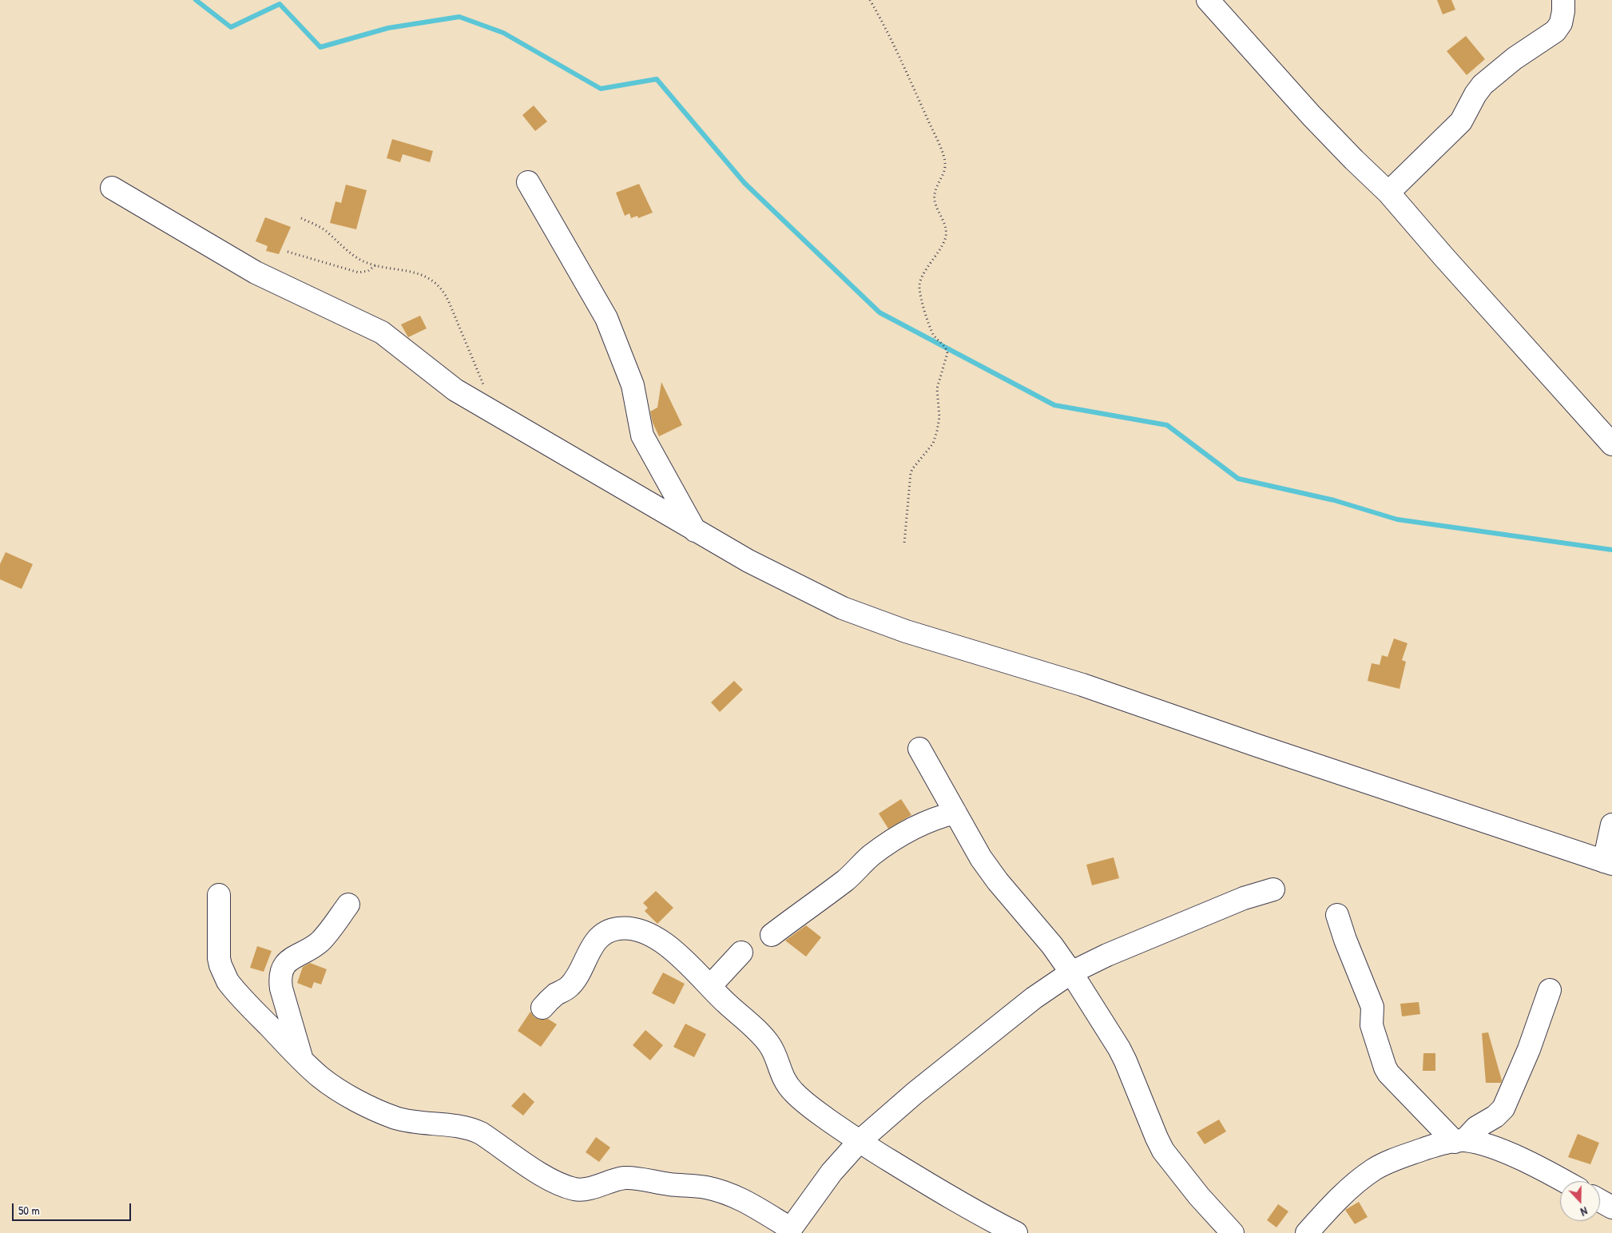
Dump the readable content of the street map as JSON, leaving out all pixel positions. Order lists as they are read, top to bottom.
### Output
{
  "scale_bar": "50 m",
  "north": "bottom"
}
